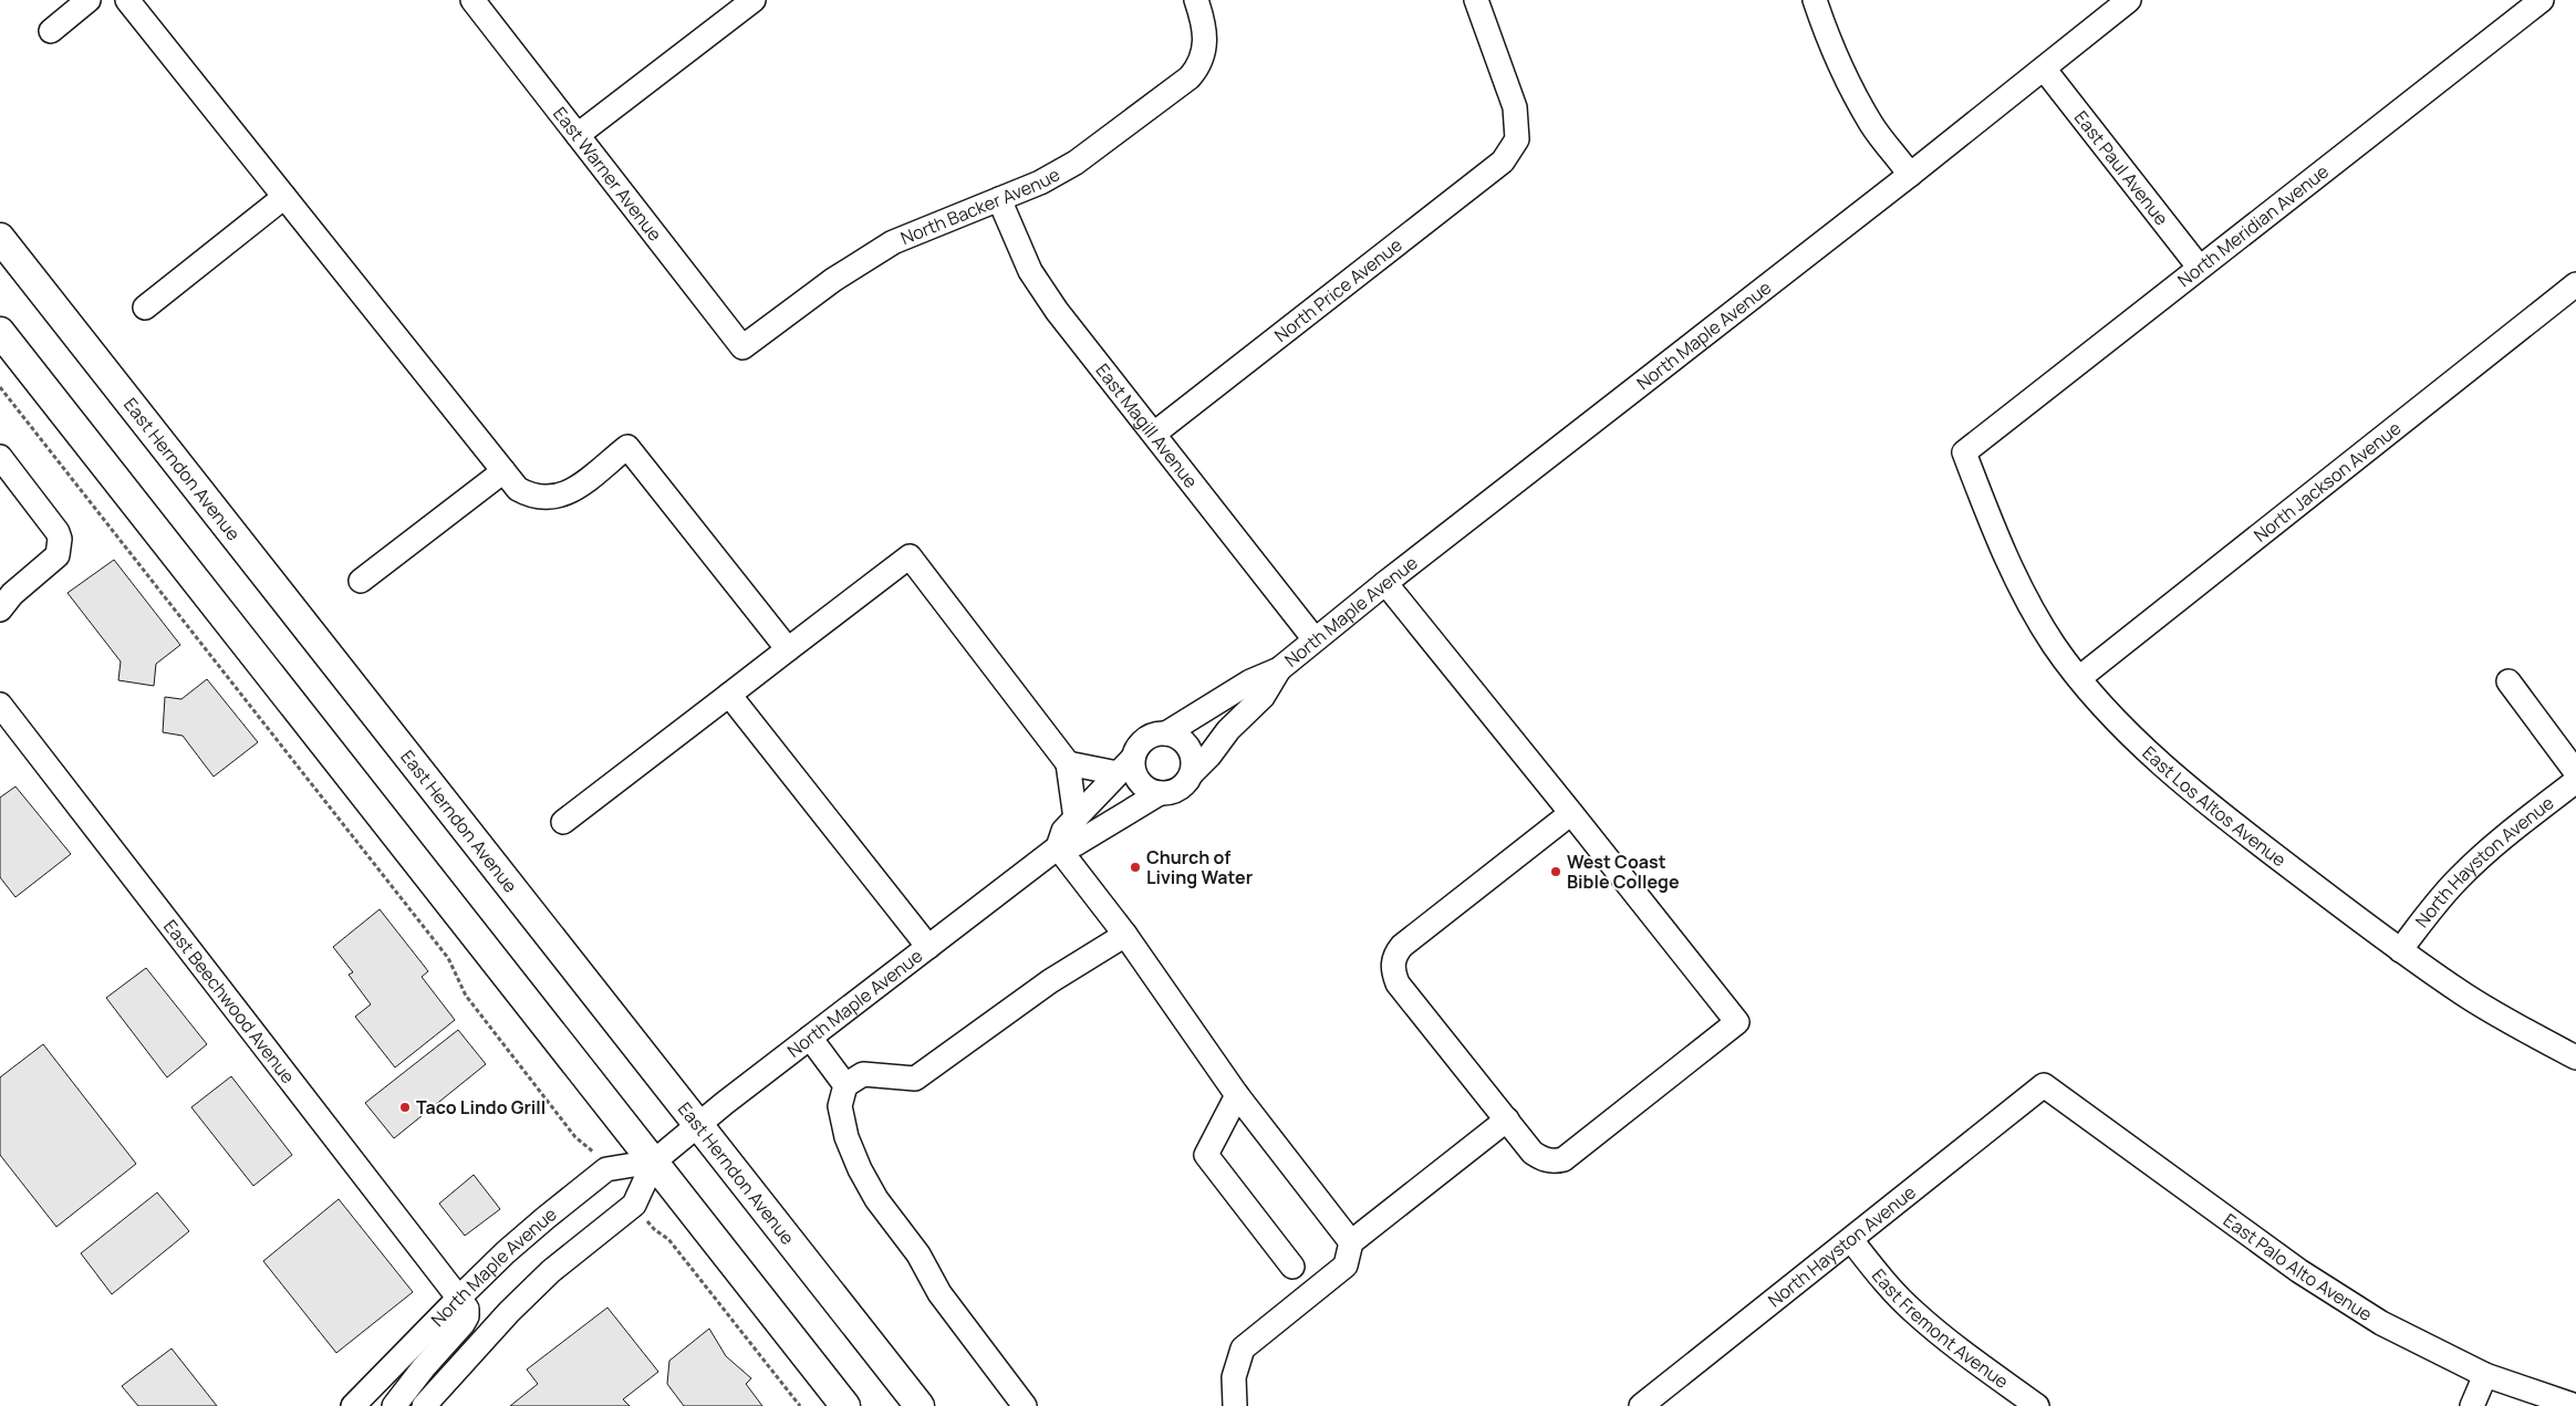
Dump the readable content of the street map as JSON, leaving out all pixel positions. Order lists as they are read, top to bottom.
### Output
{
  "streets": {
    "main road": ["East Herndon Avenue"],
    "street": [
      "East Paul Avenue",
      "East Warner Avenue",
      "North Backer Avenue",
      "North Meridian Avenue",
      "North Price Avenue",
      "North Maple Avenue",
      "East Magill Avenue",
      "North Jackson Avenue",
      "East Los Altos Avenue",
      "North Hayston Avenue",
      "East Beechwood Avenue",
      "East Palo Alto Avenue",
      "East Fremont Avenue"
    ]
  },
  "crossings": [
    ["East Paul Avenue", "North Meridian Avenue"],
    ["East Paul Avenue", "North Maple Avenue"],
    ["East Warner Avenue", "North Backer Avenue"],
    ["North Backer Avenue", "East Magill Avenue"],
    ["North Meridian Avenue", "East Los Altos Avenue"],
    ["North Price Avenue", "East Magill Avenue"],
    ["North Maple Avenue", "East Magill Avenue"],
    ["North Maple Avenue", "East Herndon Avenue"],
    ["North Maple Avenue", "East Beechwood Avenue"],
    ["North Jackson Avenue", "East Los Altos Avenue"],
    ["East Los Altos Avenue", "North Hayston Avenue"],
    ["North Hayston Avenue", "East Palo Alto Avenue"],
    ["North Hayston Avenue", "East Fremont Avenue"]
  ],
  "places": ["Church of Living Water", "West Coast Bible College", "Taco Lindo Grill"]
}
